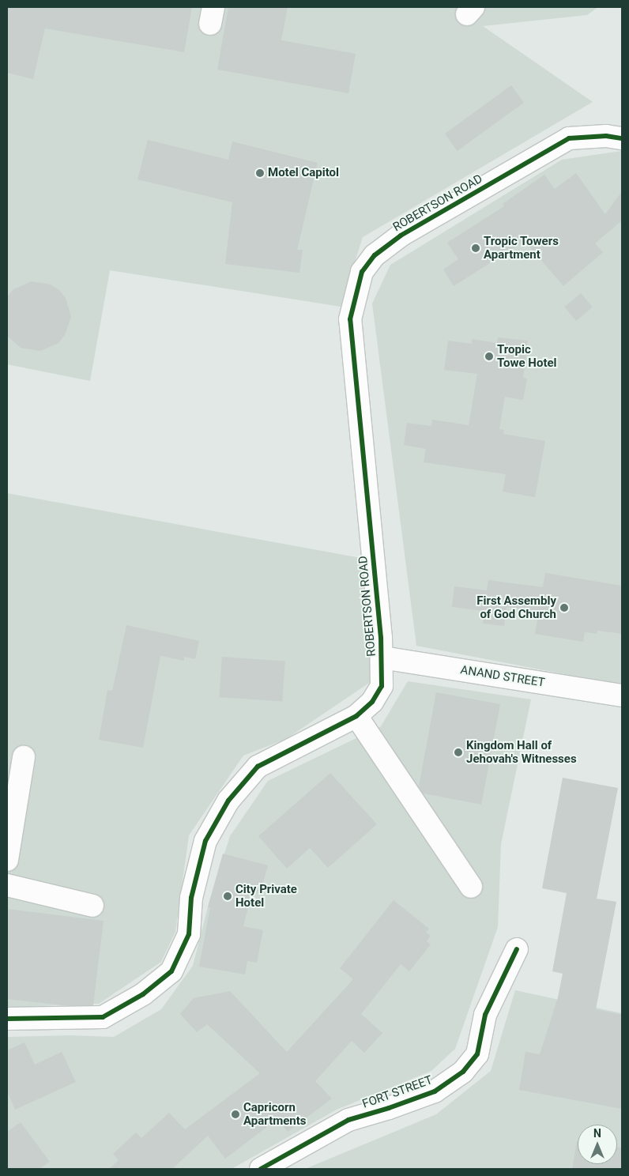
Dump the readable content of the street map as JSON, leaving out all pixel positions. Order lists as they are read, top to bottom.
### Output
{
  "streets": {
    "street": ["ROBERTSON ROAD", "ANAND STREET", "FORT STREET"]
  },
  "crossings": [
    ["ROBERTSON ROAD", "ANAND STREET"]
  ],
  "places": [
    "Motel Capitol",
    "Tropic Towers Apartment",
    "Tropic Towe Hotel",
    "First Assembly of God Church",
    "Kingdom Hall of Jehovah's Witnesses",
    "City Private Hotel",
    "Capricorn Apartments"
  ],
  "north": "top"
}
